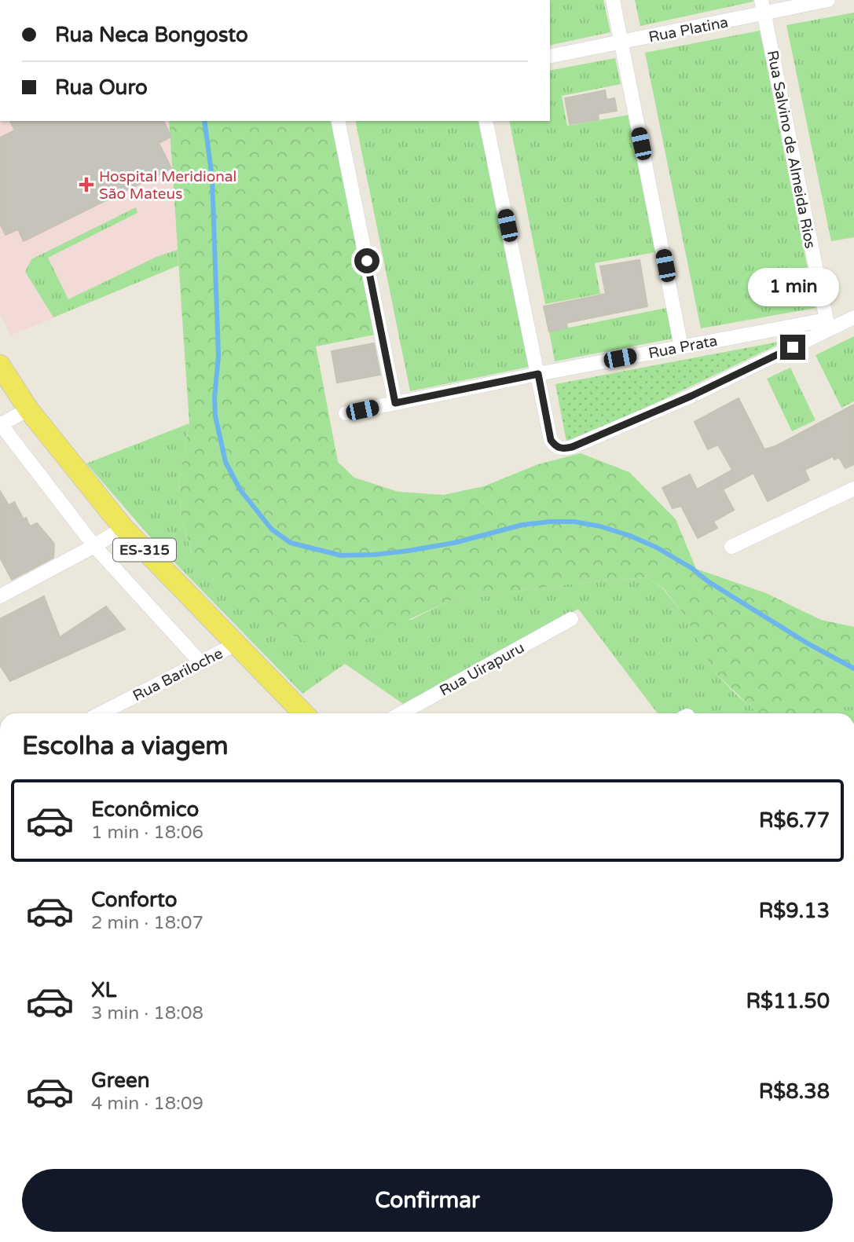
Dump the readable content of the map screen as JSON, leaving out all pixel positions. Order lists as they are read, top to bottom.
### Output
{
  "streets": {
    "main road": ["ES-315"],
    "street": [
      "Rua Platina",
      "Rua Salvino de Almeida Rios",
      "Rua Prata",
      "Rua Uirapuru",
      "Rua Bariloche"
    ]
  },
  "crossings": [
    ["Rua Platina", "Rua Salvino de Almeida Rios"],
    ["Rua Salvino de Almeida Rios", "Rua Prata"],
    ["ES-315", "Rua Bariloche"]
  ],
  "places": {
    "health": ["Hospital Meridional São Mateus"]
  },
  "page": {
    "banner": ["Rua Neca Bongosto", "Rua Ouro"],
    "bubble": "1 min",
    "heading": "Escolha a viagem",
    "list": [
      {
        "name": "Econômico",
        "note": "1 min · 18:06",
        "value": "R$6.77"
      },
      {
        "name": "Conforto",
        "note": "2 min · 18:07",
        "value": "R$9.13"
      },
      {
        "name": "XL",
        "note": "3 min · 18:08",
        "value": "R$11.50"
      },
      {
        "name": "Green",
        "note": "4 min · 18:09",
        "value": "R$8.38"
      }
    ],
    "buttons": "Confirmar"
  }
}
